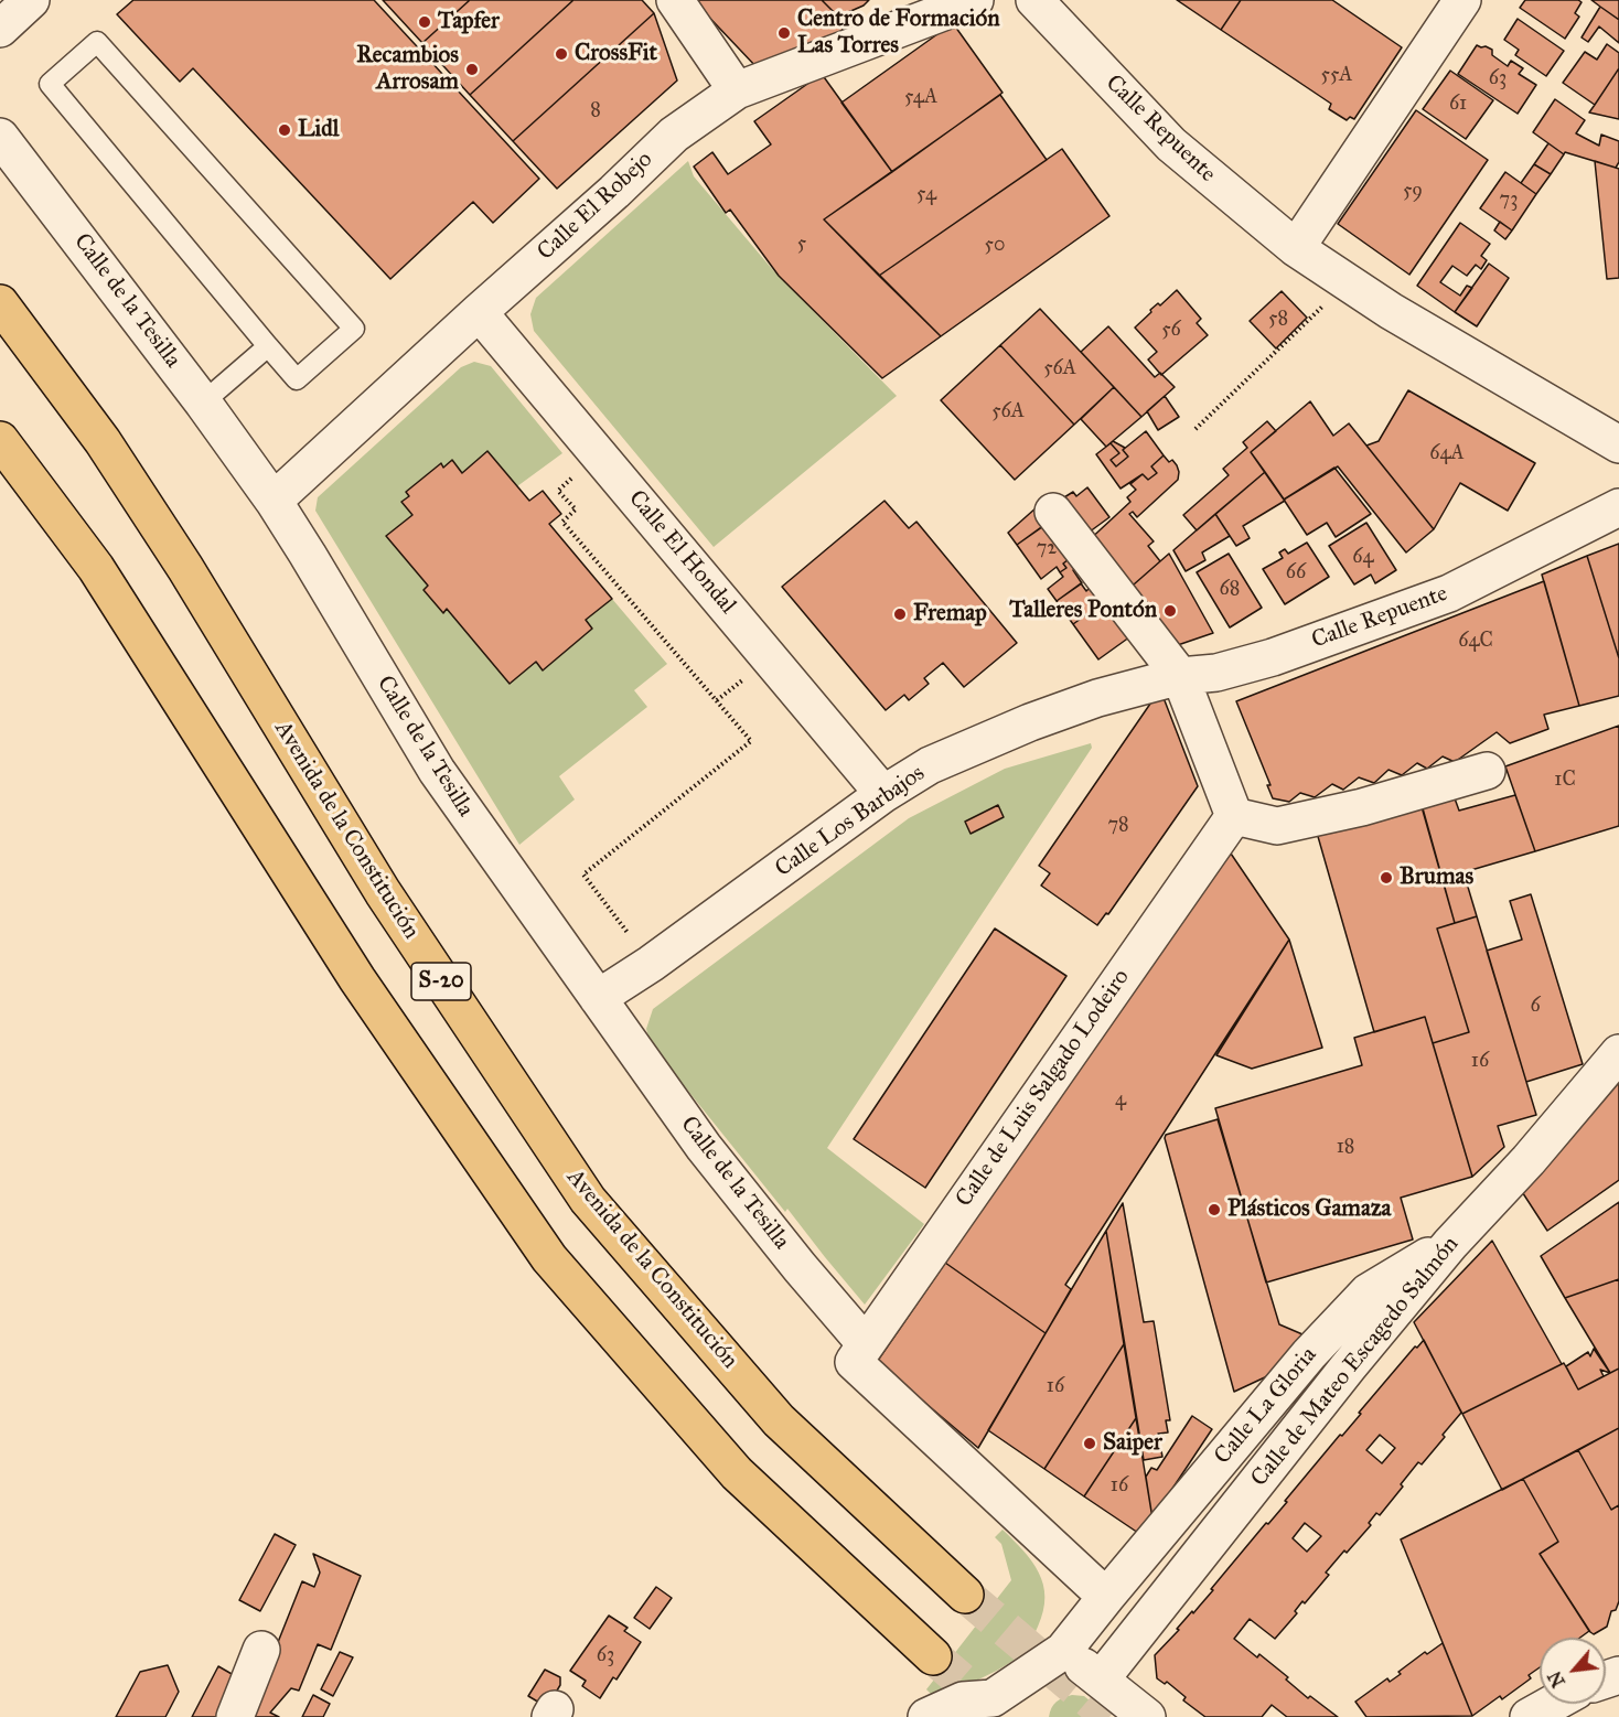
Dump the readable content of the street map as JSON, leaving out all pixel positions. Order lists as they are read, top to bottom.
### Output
{
  "streets": {
    "highway": ["Avenida de la Constitución", "S-20"],
    "street": [
      "Calle Repuente",
      "Calle El Robejo",
      "Calle de la Tesilla",
      "Calle El Hondal",
      "Calle Los Barbajos",
      "Calle de Luis Salgado Lodeiro",
      "Calle de Mateo Escagedo Salmón",
      "Calle La Gloria"
    ]
  },
  "crossings": [
    ["Calle Repuente", "Calle Los Barbajos"],
    ["Calle El Robejo", "Calle de la Tesilla"],
    ["Calle El Robejo", "Calle El Hondal"],
    ["Calle de la Tesilla", "Calle Los Barbajos"],
    ["Calle de la Tesilla", "Calle de Luis Salgado Lodeiro"],
    ["Calle de la Tesilla", "Calle La Gloria"],
    ["Calle El Hondal", "Calle Los Barbajos"],
    ["Calle de Mateo Escagedo Salmón", "Calle La Gloria"]
  ],
  "places": [
    "Tapfer",
    "Centro de Formación Las Torres",
    "CrossFit",
    "Recambios Arrosam",
    "Lidl",
    "Talleres Pontón",
    "Fremap",
    "Brumas",
    "Plásticos Gamaza",
    "Saiper"
  ],
  "house_numbers": [
    "55A",
    "63",
    "54A",
    "61",
    "8",
    "59",
    "54",
    "73",
    "5",
    "50",
    "58",
    "56",
    "56A",
    "56A",
    "64A",
    "72",
    "64",
    "66",
    "68",
    "64C",
    "1C",
    "78",
    "6",
    "16",
    "4",
    "18",
    "16",
    "16",
    "63"
  ],
  "north": "bottom left"
}
